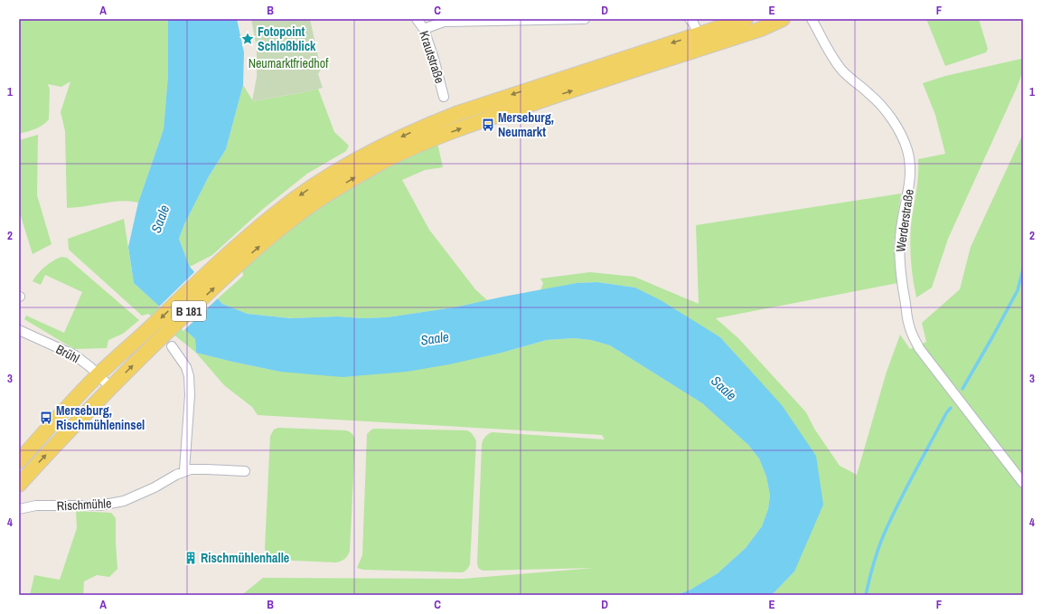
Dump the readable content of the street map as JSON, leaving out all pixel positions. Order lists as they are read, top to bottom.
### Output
{
  "streets": {
    "main road": ["B 181"],
    "street": [
      "Krautstraße",
      "Werderstraße",
      "Brühl",
      "Rischmühle"
    ]
  },
  "crossings": [
    ["B 181", "Brühl"]
  ],
  "water": ["Saale"],
  "parks": ["Neumarktfriedhof"],
  "places": {
    "place": ["Fotopoint Schloßblick"],
    "bus stop": ["Merseburg, Neumarkt", "Merseburg, Rischmühleninsel"],
    "building": ["Rischmühlenhalle"]
  },
  "grid": {
    "columns": [
      "A",
      "B",
      "C",
      "D",
      "E",
      "F"
    ],
    "rows": [
      "1",
      "2",
      "3",
      "4"
    ]
  }
}
